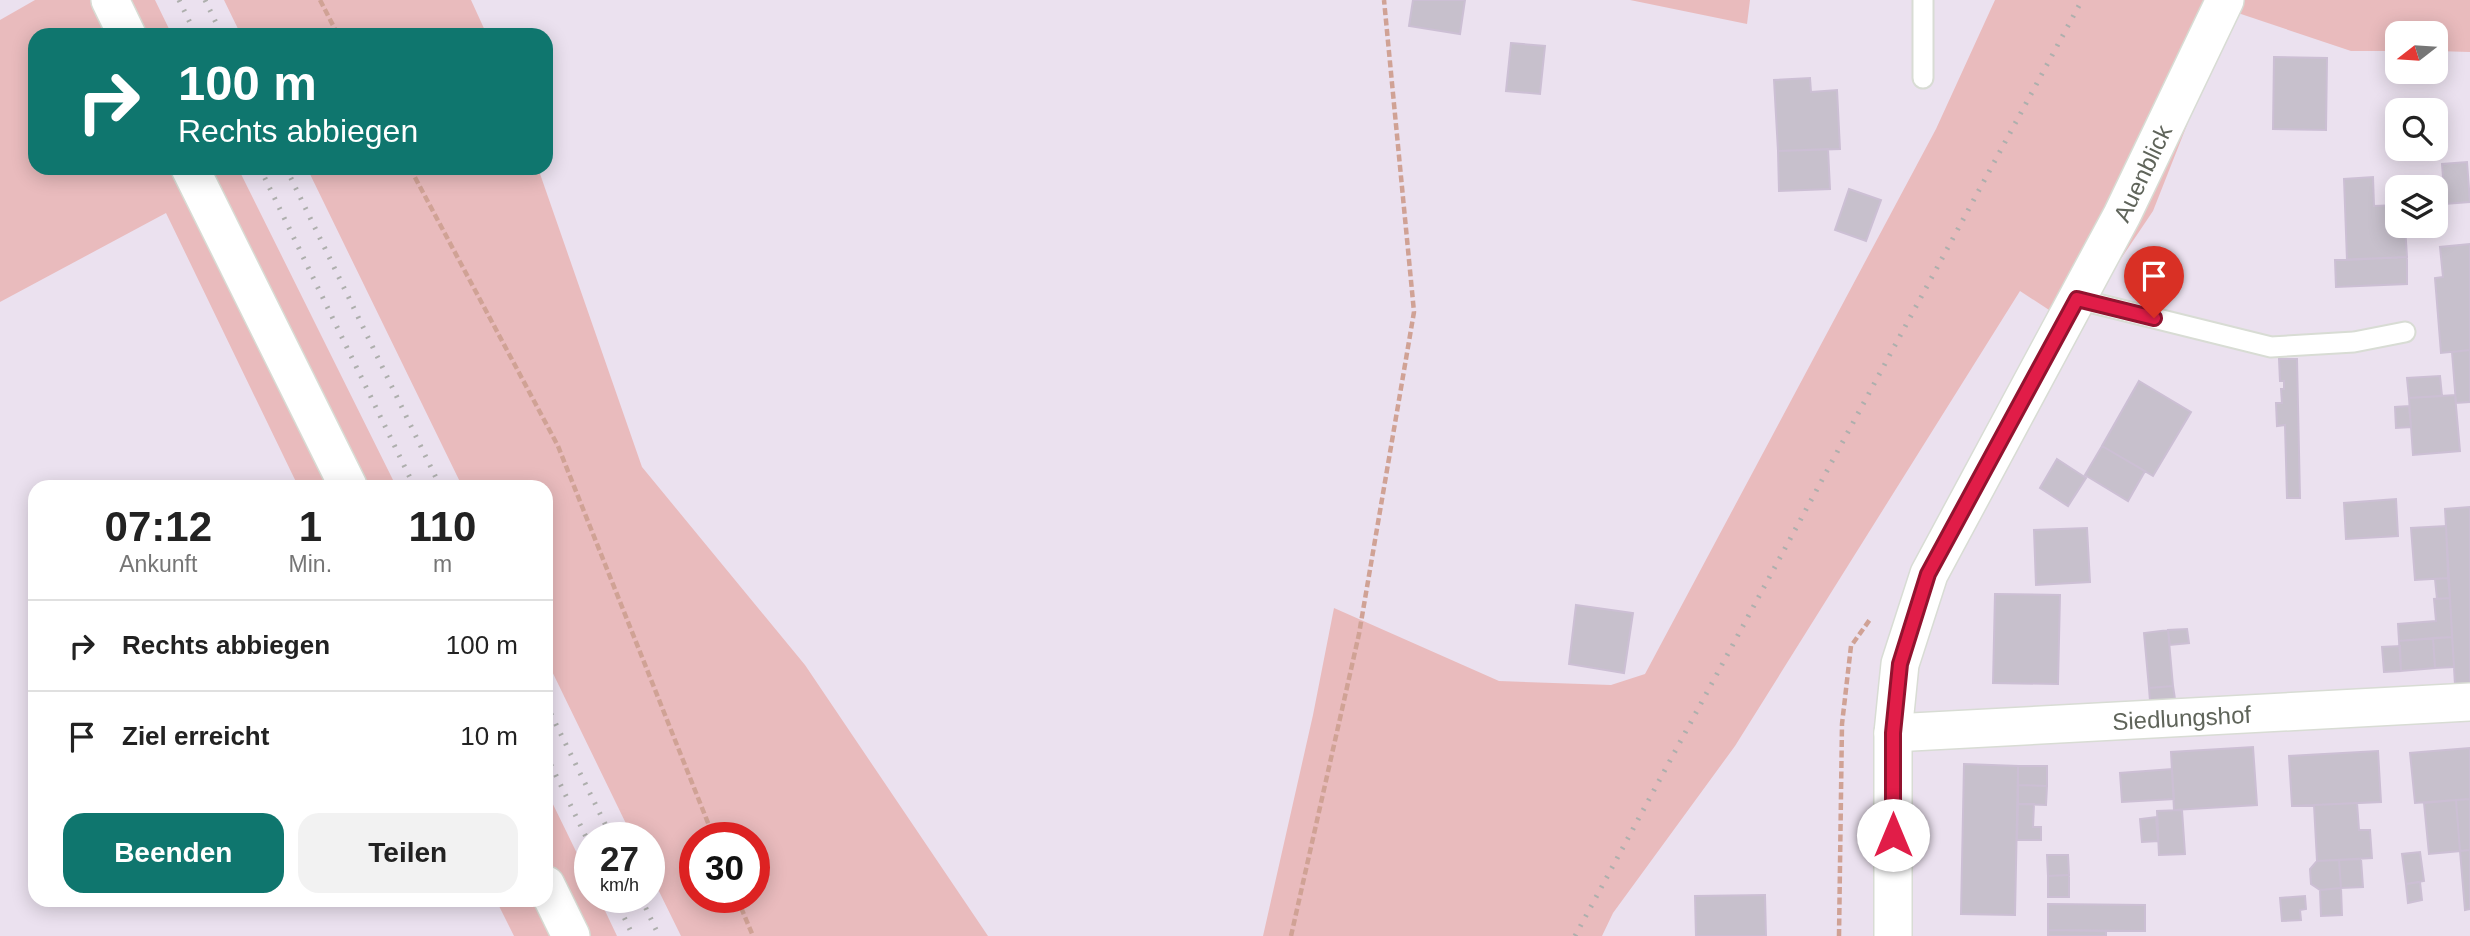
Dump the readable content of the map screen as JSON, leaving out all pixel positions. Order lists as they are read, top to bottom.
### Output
{
  "streets": {
    "street": ["Auenblick", "Siedlungshof"]
  },
  "crossings": [
    ["Auenblick", "Siedlungshof"]
  ],
  "north": "left",
  "page": {
    "turn": ["100 m", "Rechts abbiegen"],
    "eta": [
      "07:12",
      "Ankunft",
      "1",
      "Min.",
      "110",
      "m"
    ],
    "list": [
      {
        "name": "Rechts abbiegen",
        "value": "100 m"
      },
      {
        "name": "Ziel erreicht",
        "value": "10 m"
      }
    ],
    "buttons": ["Beenden", "Teilen"],
    "speed": "27 km/h",
    "limit": "30"
  }
}
